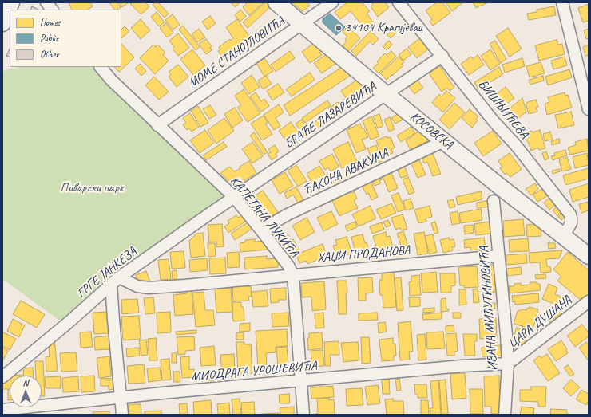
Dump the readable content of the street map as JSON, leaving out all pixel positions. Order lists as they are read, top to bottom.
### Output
{
  "streets": {
    "street": [
      "МОМЕ СТАНОЈЛОВИЋА",
      "ВИШЊИЋЕВА",
      "БРАЋЕ ЛАЗАРЕВИЋА",
      "КОСОВСКА",
      "ЂАКОНА АВАКУМА",
      "КАПЕТАНА ЛУКИЋА",
      "ХАЏИ ПРОДАНОВА",
      "ГРГЕ ЈАНКЕЗА",
      "ИВАНА МИЛУТИНОВИЋА",
      "ЦАРА ДУШАНА",
      "МИОДРАГА УРОШЕВИЋА"
    ]
  },
  "crossings": [
    ["МОМЕ СТАНОЈЛОВИЋА", "КОСОВСКА"],
    ["МОМЕ СТАНОЈЛОВИЋА", "КАПЕТАНА ЛУКИЋА"],
    ["ВИШЊИЋЕВА", "БРАЋЕ ЛАЗАРЕВИЋА"],
    ["ВИШЊИЋЕВА", "КОСОВСКА"],
    ["БРАЋЕ ЛАЗАРЕВИЋА", "КОСОВСКА"],
    ["БРАЋЕ ЛАЗАРЕВИЋА", "КАПЕТАНА ЛУКИЋА"],
    ["БРАЋЕ ЛАЗАРЕВИЋА", "ГРГЕ ЈАНКЕЗА"],
    ["КОСОВСКА", "ЂАКОНА АВАКУМА"],
    ["ЂАКОНА АВАКУМА", "КАПЕТАНА ЛУКИЋА"],
    ["КАПЕТАНА ЛУКИЋА", "ХАЏИ ПРОДАНОВА"],
    ["КАПЕТАНА ЛУКИЋА", "ГРГЕ ЈАНКЕЗА"],
    ["КАПЕТАНА ЛУКИЋА", "МИОДРАГА УРОШЕВИЋА"],
    ["ХАЏИ ПРОДАНОВА", "ГРГЕ ЈАНКЕЗА"],
    ["ХАЏИ ПРОДАНОВА", "ИВАНА МИЛУТИНОВИЋА"],
    ["ИВАНА МИЛУТИНОВИЋА", "ЦАРА ДУШАНА"],
    ["ИВАНА МИЛУТИНОВИЋА", "МИОДРАГА УРОШЕВИЋА"],
    ["ЦАРА ДУШАНА", "МИОДРАГА УРОШЕВИЋА"]
  ],
  "parks": ["Пиварски парк"],
  "places": ["34104 Крагујевац"],
  "legend": ["Homes", "Public", "Other"],
  "north": "top"
}
